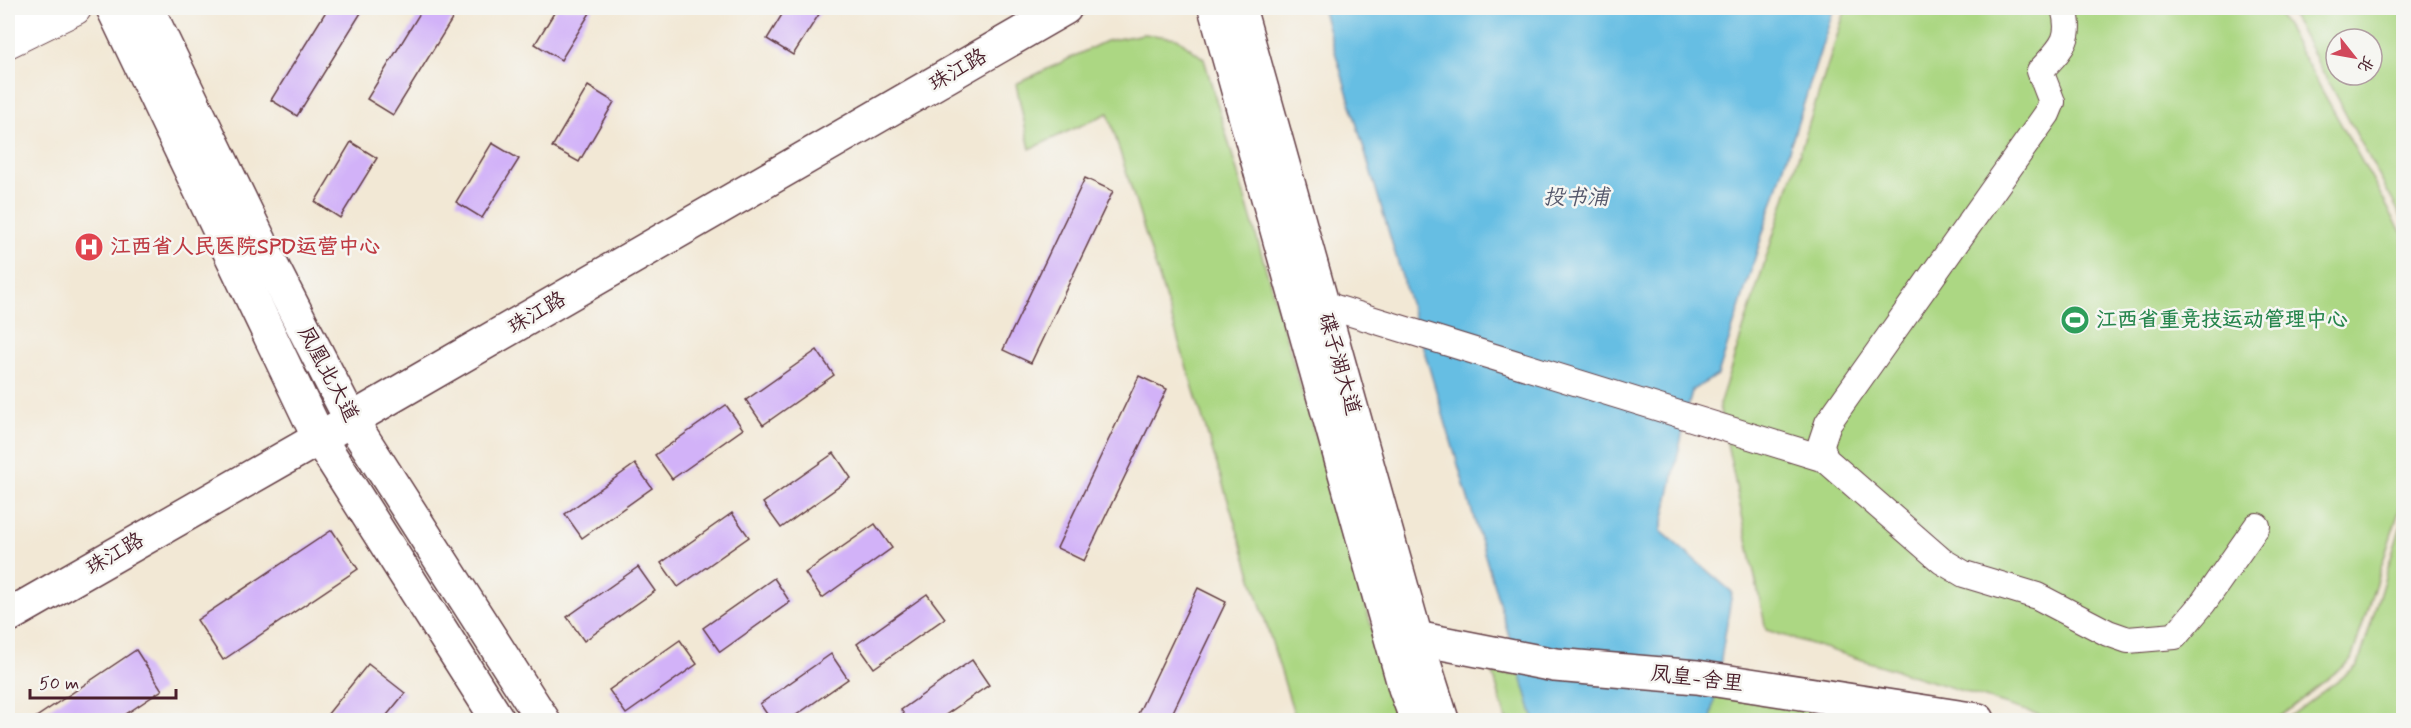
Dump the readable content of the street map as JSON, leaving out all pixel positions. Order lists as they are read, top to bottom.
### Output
{
  "streets": {
    "main road": [
      "珠江路",
      "碟子湖大道",
      "凤凰北大道",
      "凤皇-舍里"
    ]
  },
  "crossings": [
    ["珠江路", "凤凰北大道"],
    ["碟子湖大道", "凤皇-舍里"]
  ],
  "water": ["投书浦"],
  "places": {
    "hospital": ["江西省人民医院SPD运营中心"],
    "sports": ["江西省重竞技运动管理中心"]
  },
  "scale_bar": "50 m",
  "north": "bottom right"
}
